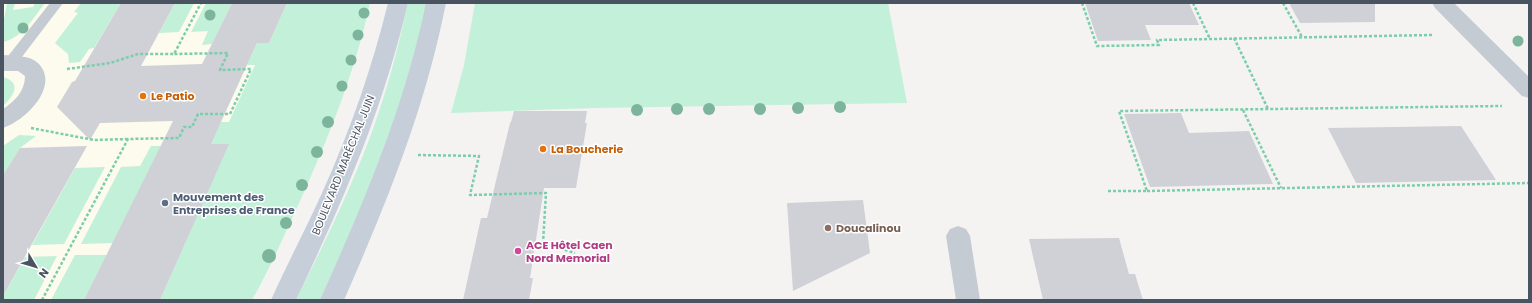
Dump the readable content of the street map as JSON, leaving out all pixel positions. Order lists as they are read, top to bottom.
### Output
{
  "streets": {
    "main road": ["BOULEVARD MARÉCHAL JUIN"]
  },
  "places": [
    "Le Patio",
    "La Boucherie",
    "Mouvement des Entreprises de France",
    "Doucalinou",
    "ACE Hôtel Caen Nord Memorial"
  ],
  "north": "bottom right"
}
